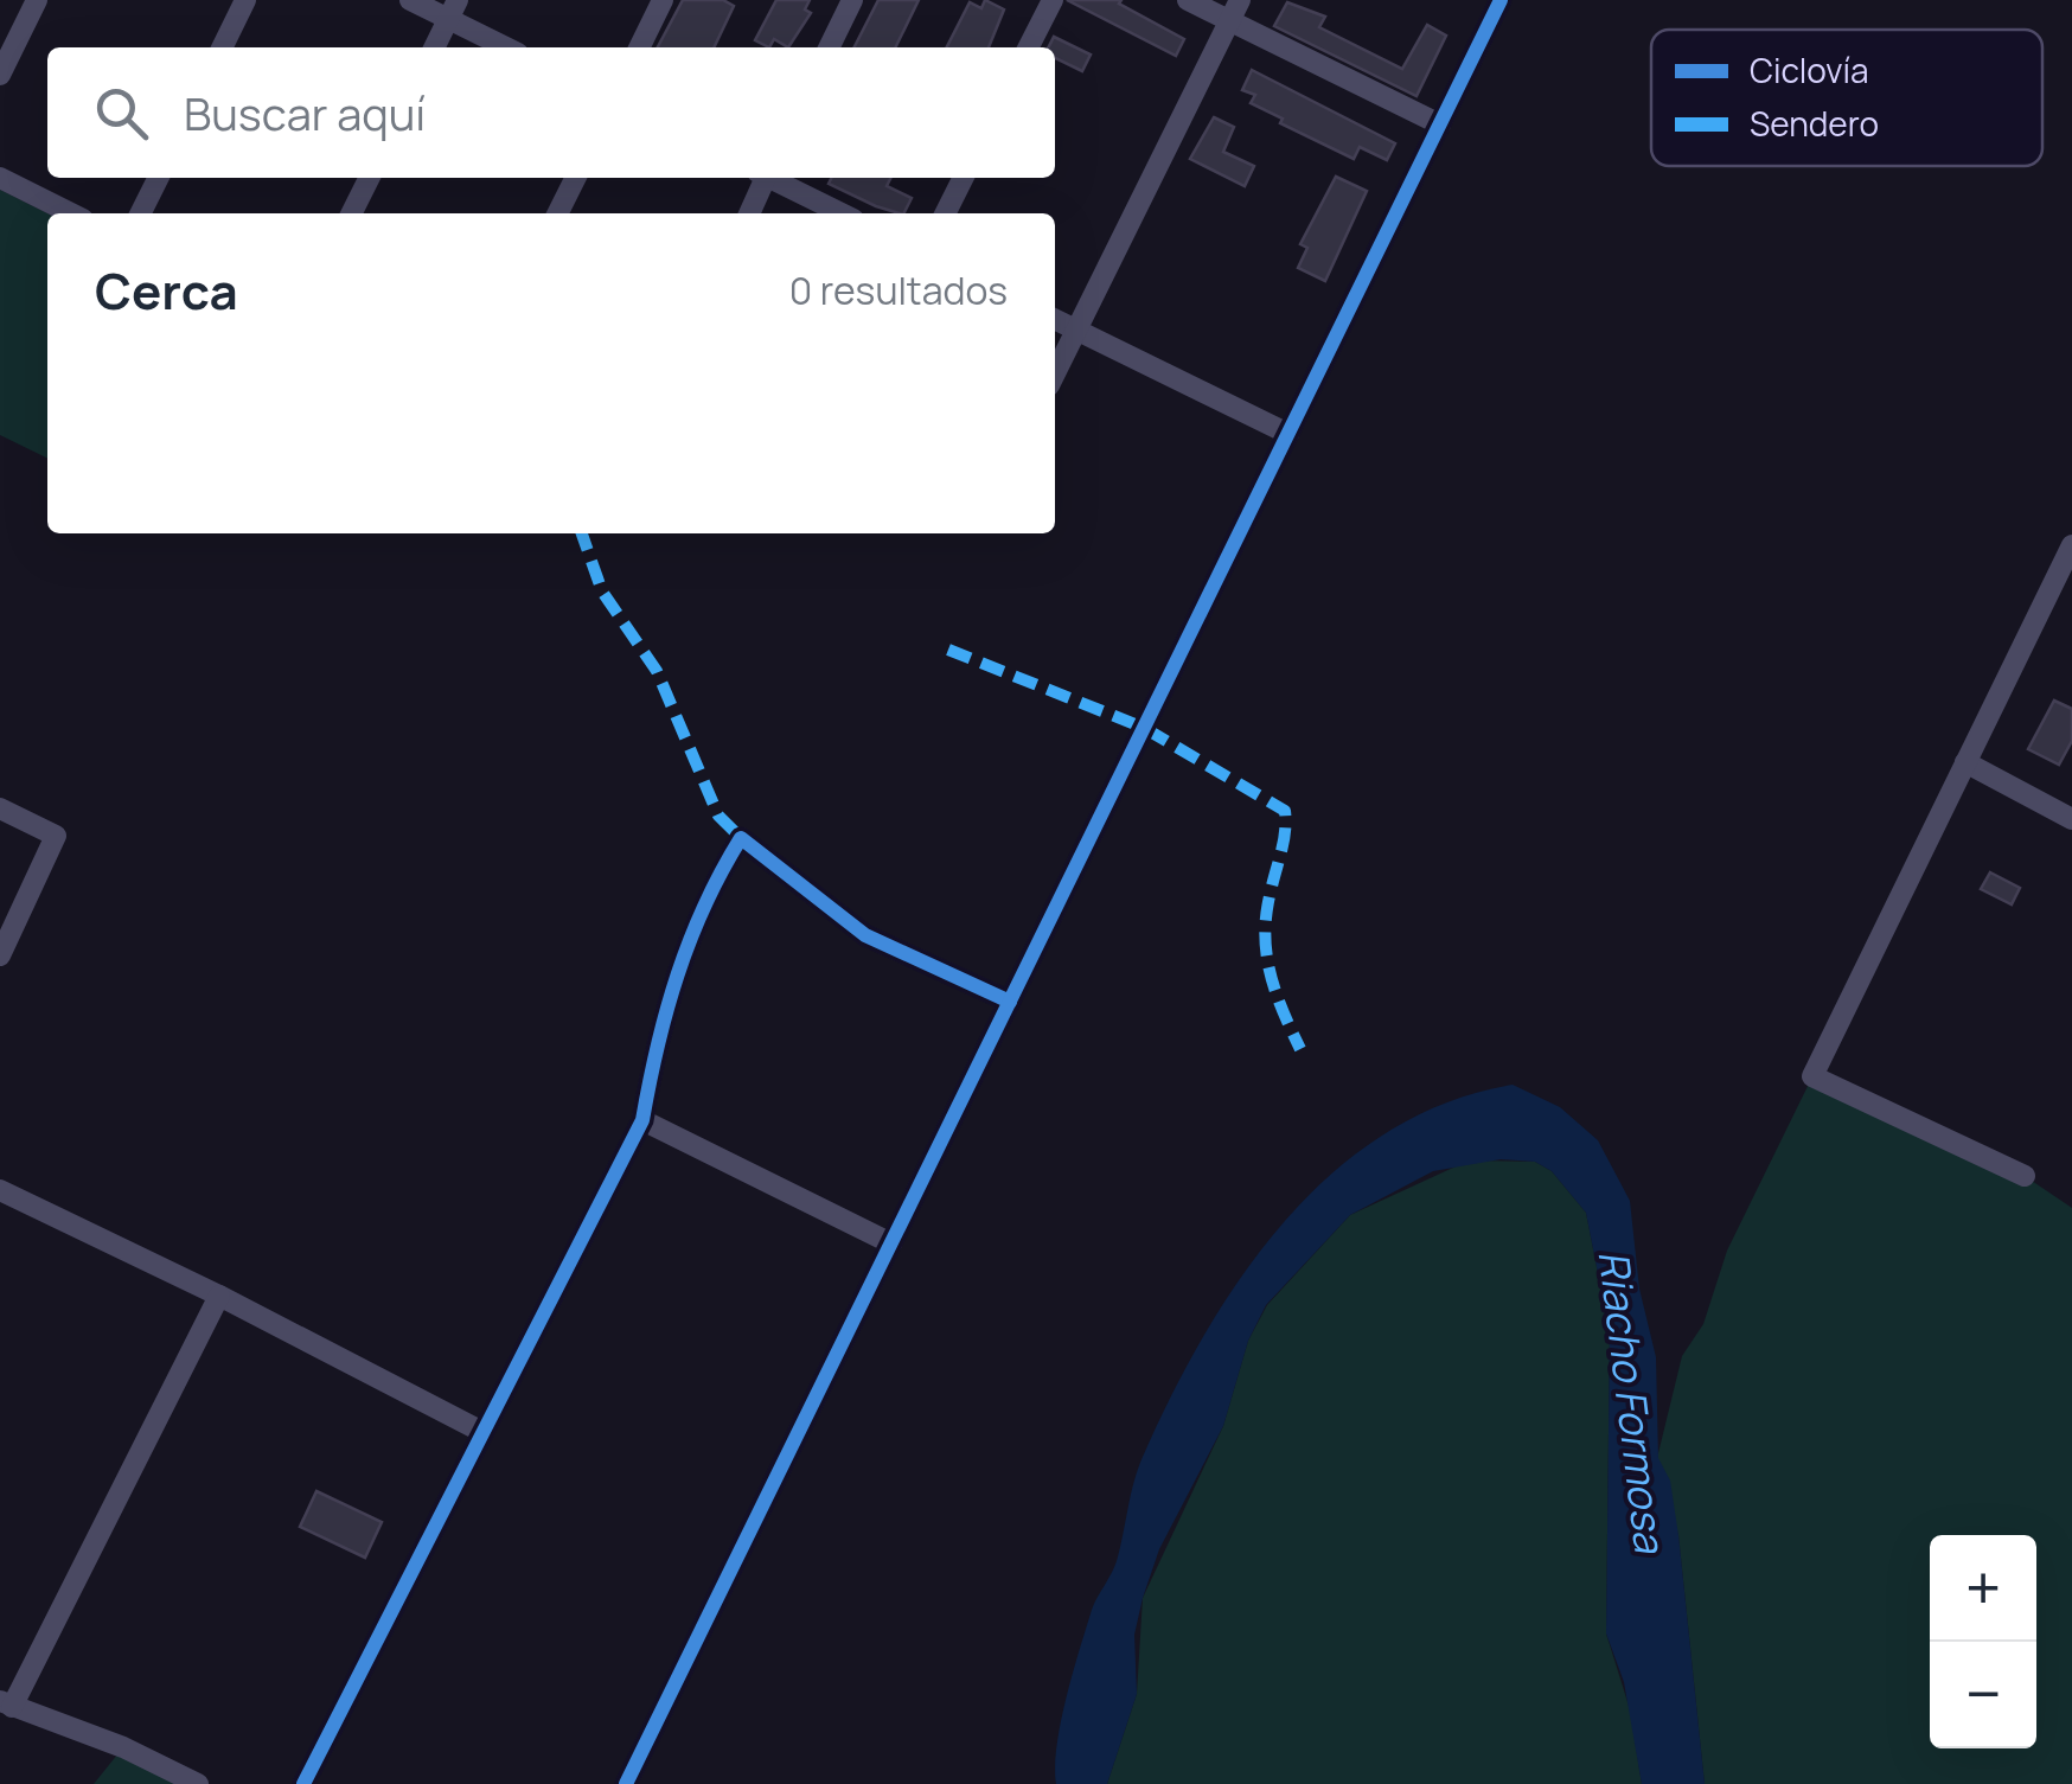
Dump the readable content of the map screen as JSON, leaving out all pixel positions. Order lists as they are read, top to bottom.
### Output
{
  "water": ["Riacho Formosa"],
  "legend": ["Ciclovía", "Sendero"],
  "page": {
    "search": "Buscar aquí",
    "heading": ["Cerca", "0 resultados"],
    "map_buttons": ["+", "−"]
  }
}
